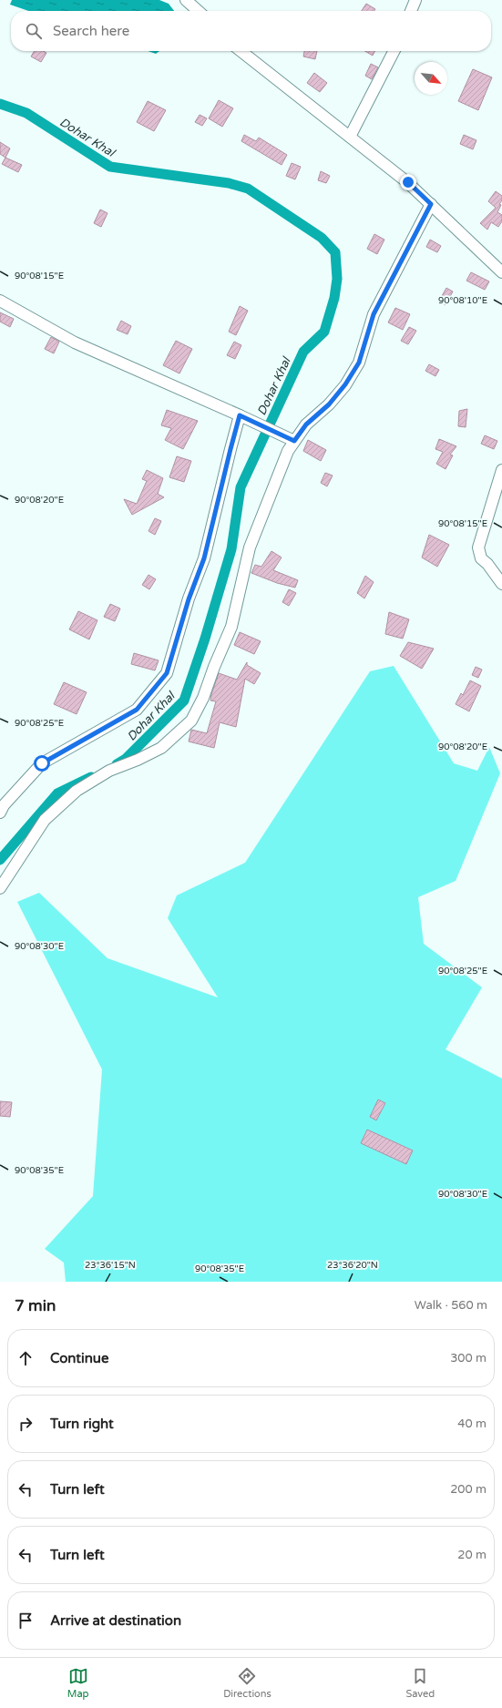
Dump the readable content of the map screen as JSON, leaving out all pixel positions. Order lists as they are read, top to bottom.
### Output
{
  "water": ["Dohar Khal"],
  "north": "bottom right",
  "page": {
    "search": "Search here",
    "heading": ["7 min", "Walk · 560 m"],
    "list": [
      ["Continue", "300 m"],
      ["Turn right", "40 m"],
      ["Turn left", "200 m"],
      ["Turn left", "20 m"],
      "Arrive at destination"
    ],
    "nav": ["Map", "Directions", "Saved"]
  },
  "coordinates": [
    "90°08'15\"E",
    "90°08'10\"E",
    "90°08'20\"E",
    "90°08'25\"E",
    "90°08'30\"E",
    "90°08'35\"E",
    "23°36'15\"N",
    "23°36'20\"N"
  ]
}
